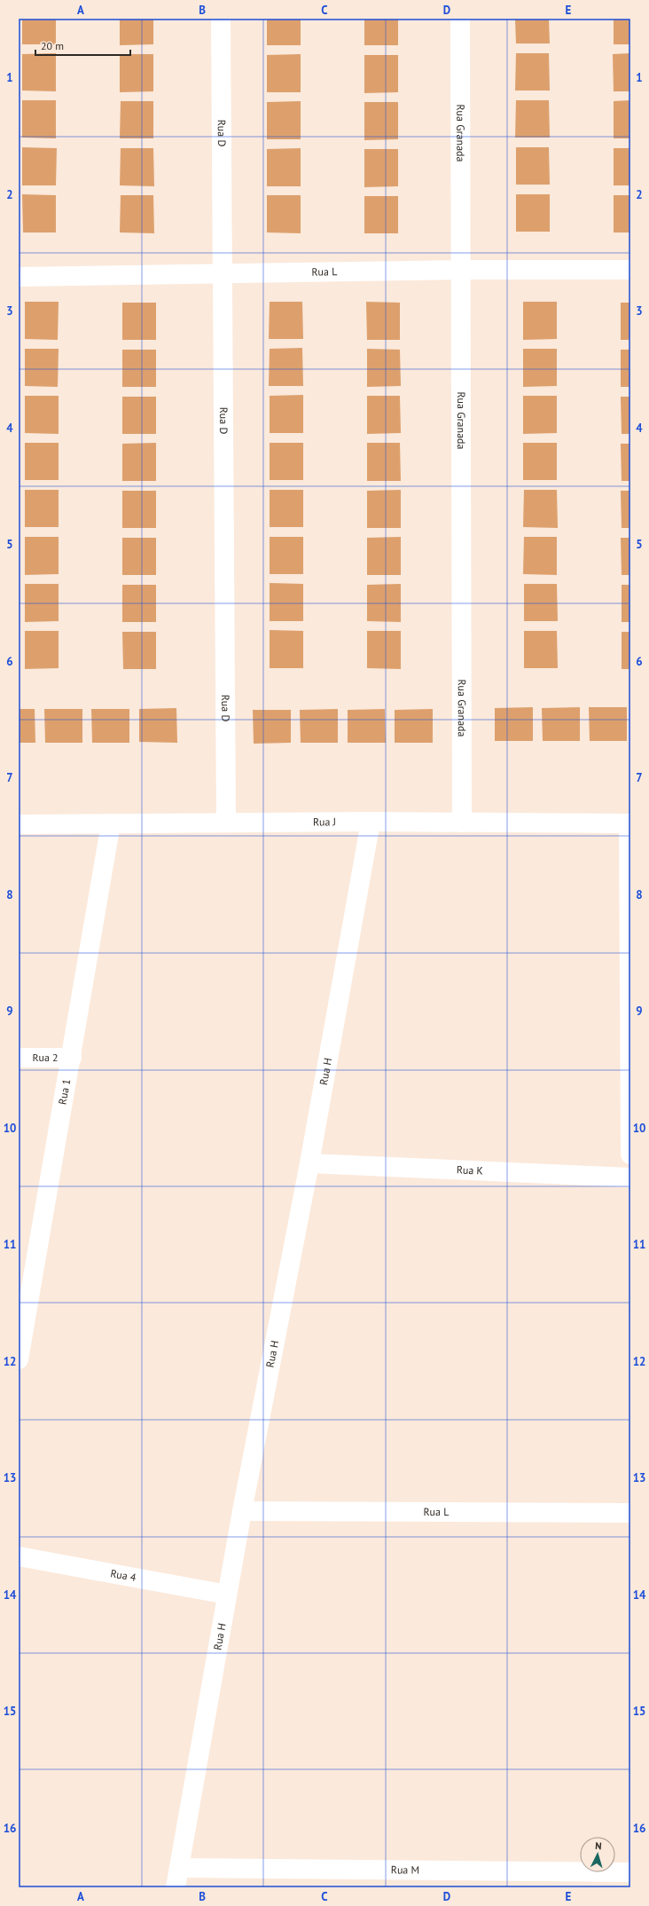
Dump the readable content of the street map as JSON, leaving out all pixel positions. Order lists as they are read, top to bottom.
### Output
{
  "streets": {
    "street": [
      "Rua D",
      "Rua Granada",
      "Rua L",
      "Rua J",
      "Rua 2",
      "Rua H",
      "Rua 1",
      "Rua K",
      "Rua 4",
      "Rua M"
    ]
  },
  "crossings": [
    ["Rua D", "Rua L"],
    ["Rua D", "Rua J"],
    ["Rua Granada", "Rua L"],
    ["Rua Granada", "Rua J"],
    ["Rua L", "Rua H"],
    ["Rua J", "Rua H"],
    ["Rua J", "Rua 1"],
    ["Rua 2", "Rua 1"],
    ["Rua H", "Rua K"],
    ["Rua H", "Rua 4"],
    ["Rua H", "Rua M"]
  ],
  "scale_bar": "20 m",
  "north": "top",
  "grid": {
    "columns": [
      "A",
      "B",
      "C",
      "D",
      "E"
    ],
    "rows": [
      "1",
      "2",
      "3",
      "4",
      "5",
      "6",
      "7",
      "8",
      "9",
      "10",
      "11",
      "12",
      "13",
      "14",
      "15",
      "16"
    ]
  }
}
